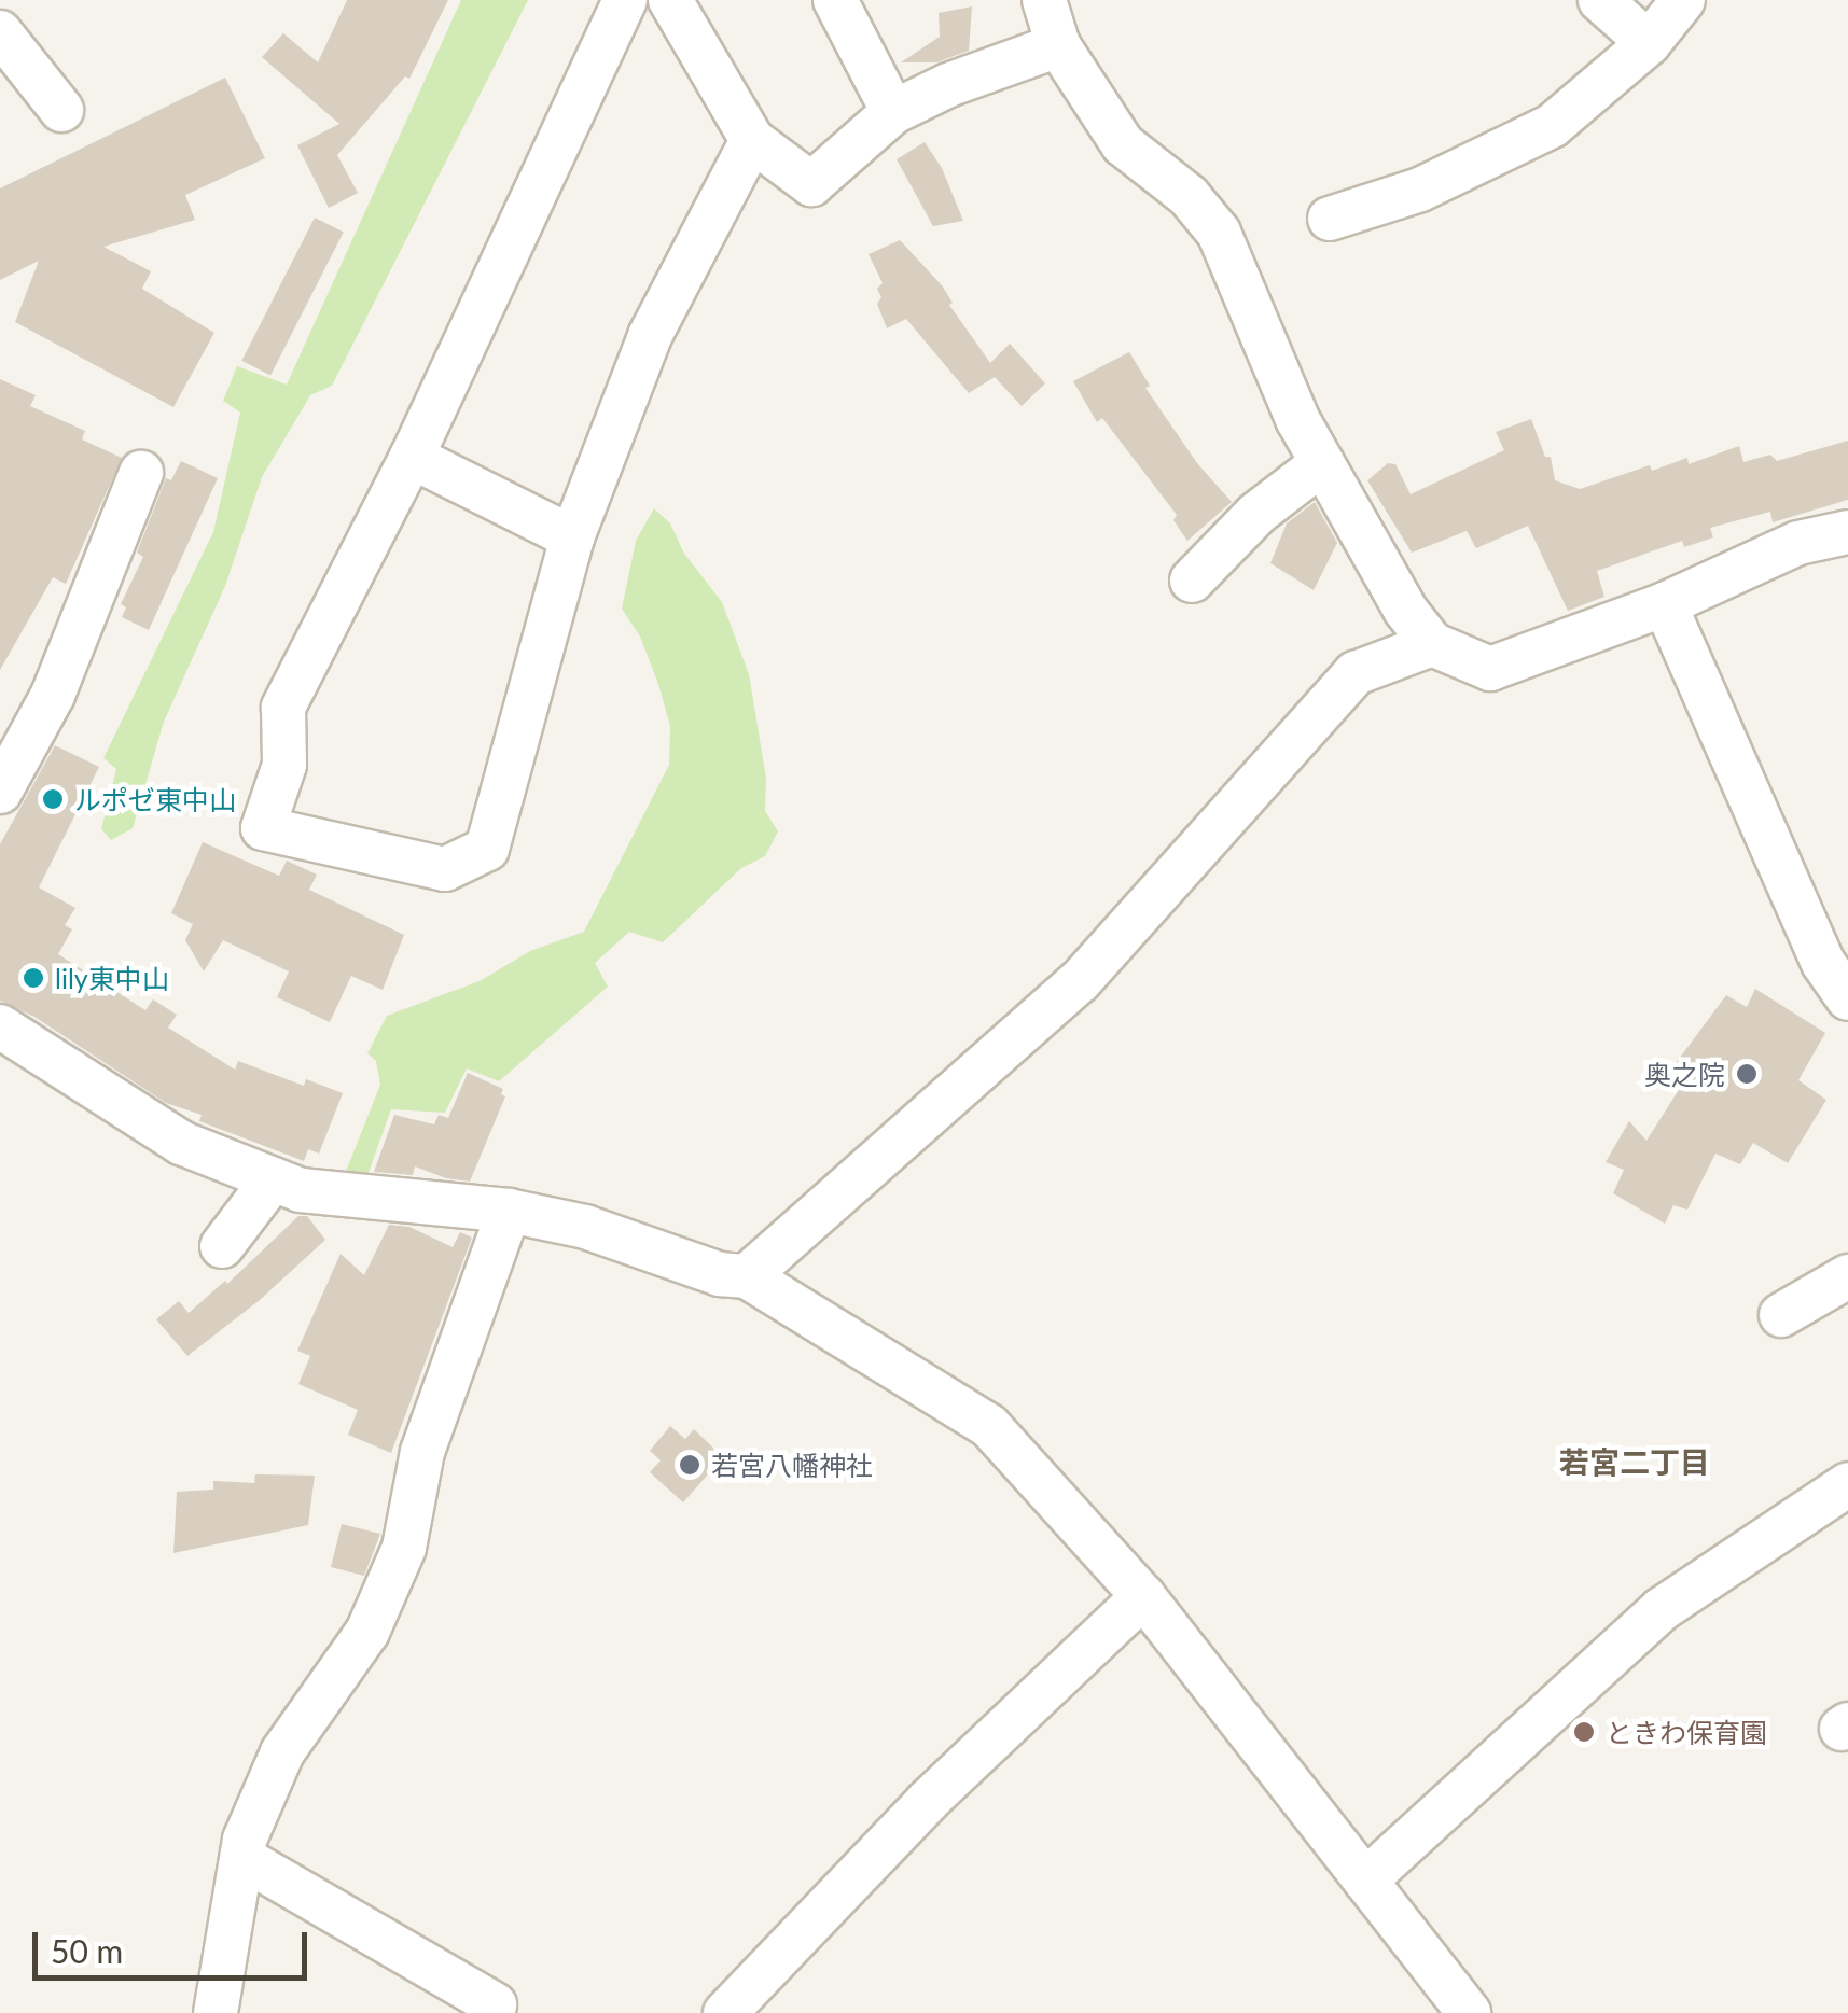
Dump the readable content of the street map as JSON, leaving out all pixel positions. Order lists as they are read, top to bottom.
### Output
{
  "districts": ["若宮二丁目"],
  "places": [
    "ルポゼ東中山",
    "lily東中山",
    "奥之院",
    "若宮八幡神社",
    "ときわ保育園"
  ],
  "scale_bar": "50 m"
}
